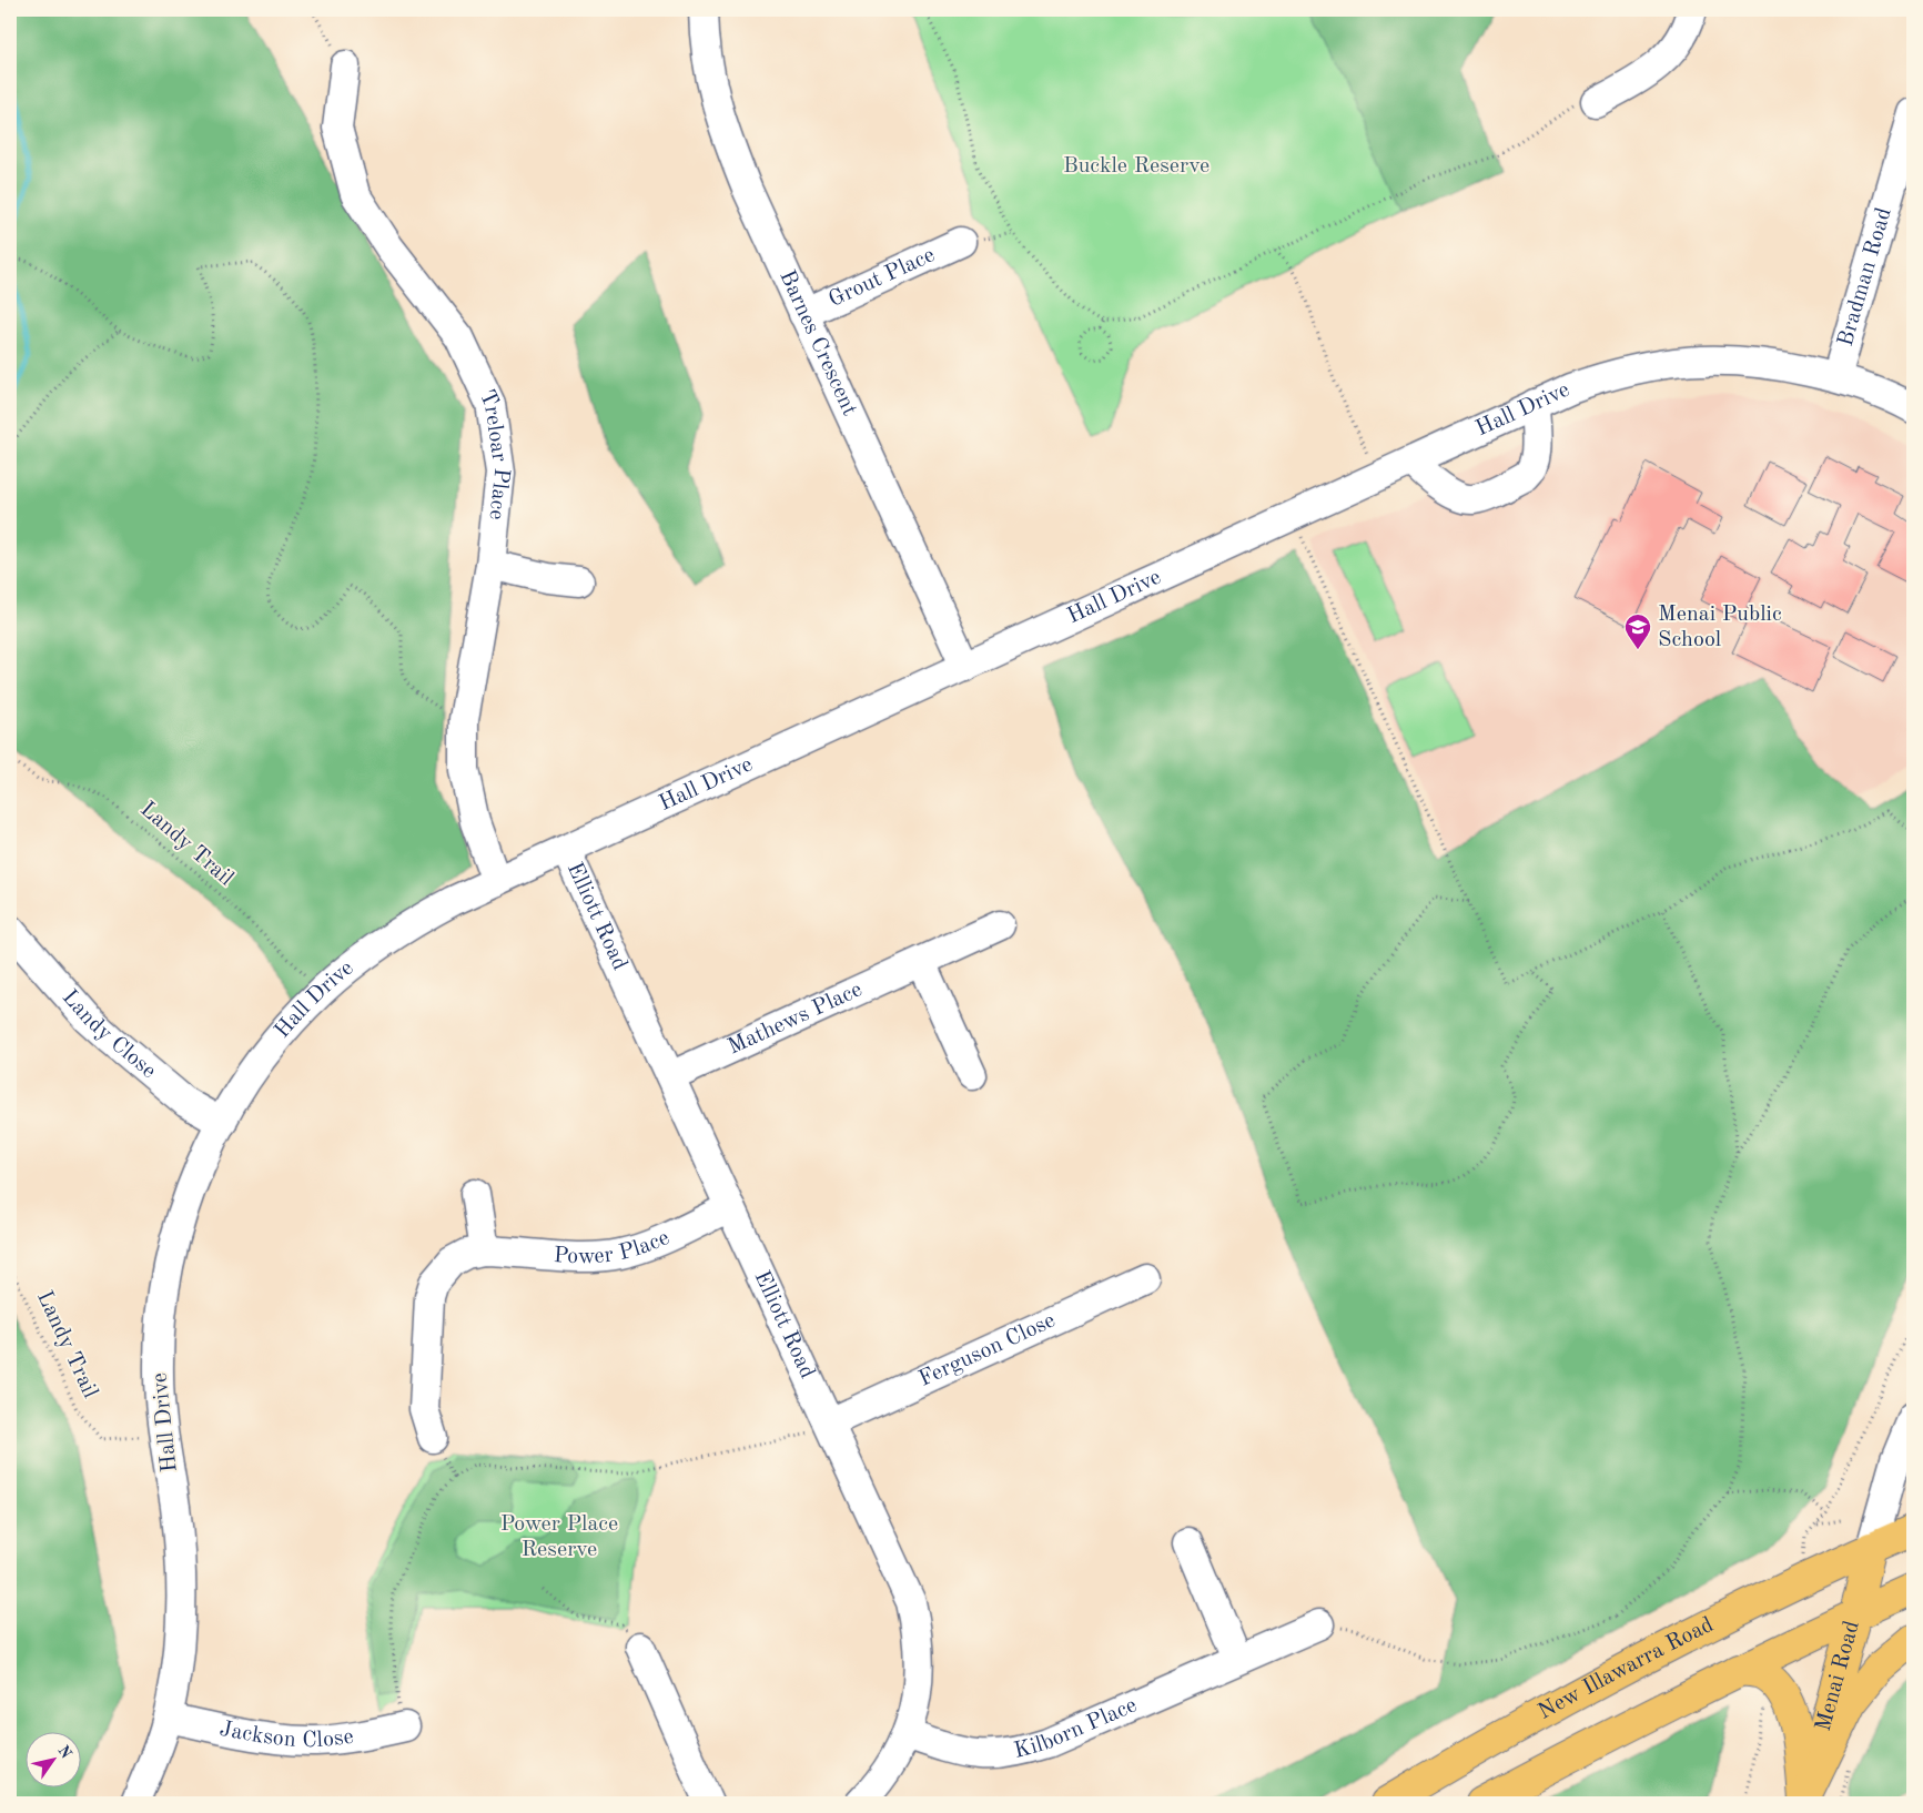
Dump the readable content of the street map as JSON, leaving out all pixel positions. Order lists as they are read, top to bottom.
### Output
{
  "streets": {
    "main road": ["New Illawarra Road", "Menai Road"],
    "street": [
      "Grout Place",
      "Bradman Road",
      "Barnes Crescent",
      "Hall Drive",
      "Treloar Place",
      "Elliott Road",
      "Mathews Place",
      "Landy Close",
      "Power Place",
      "Ferguson Close",
      "Kilborn Place",
      "Jackson Close"
    ],
    "path": ["Landy Trail"]
  },
  "crossings": [
    ["Grout Place", "Barnes Crescent"],
    ["Bradman Road", "Hall Drive"],
    ["Barnes Crescent", "Hall Drive"],
    ["Hall Drive", "Treloar Place"],
    ["Hall Drive", "Landy Trail"],
    ["Hall Drive", "Elliott Road"],
    ["Hall Drive", "Landy Close"],
    ["Hall Drive", "Jackson Close"],
    ["Elliott Road", "Mathews Place"],
    ["Elliott Road", "Power Place"],
    ["Elliott Road", "Ferguson Close"],
    ["Elliott Road", "Kilborn Place"],
    ["New Illawarra Road", "Menai Road"]
  ],
  "parks": ["Buckle Reserve", "Power Place Reserve"],
  "places": {
    "school or university": ["Menai Public School"]
  },
  "north": "top right"
}
